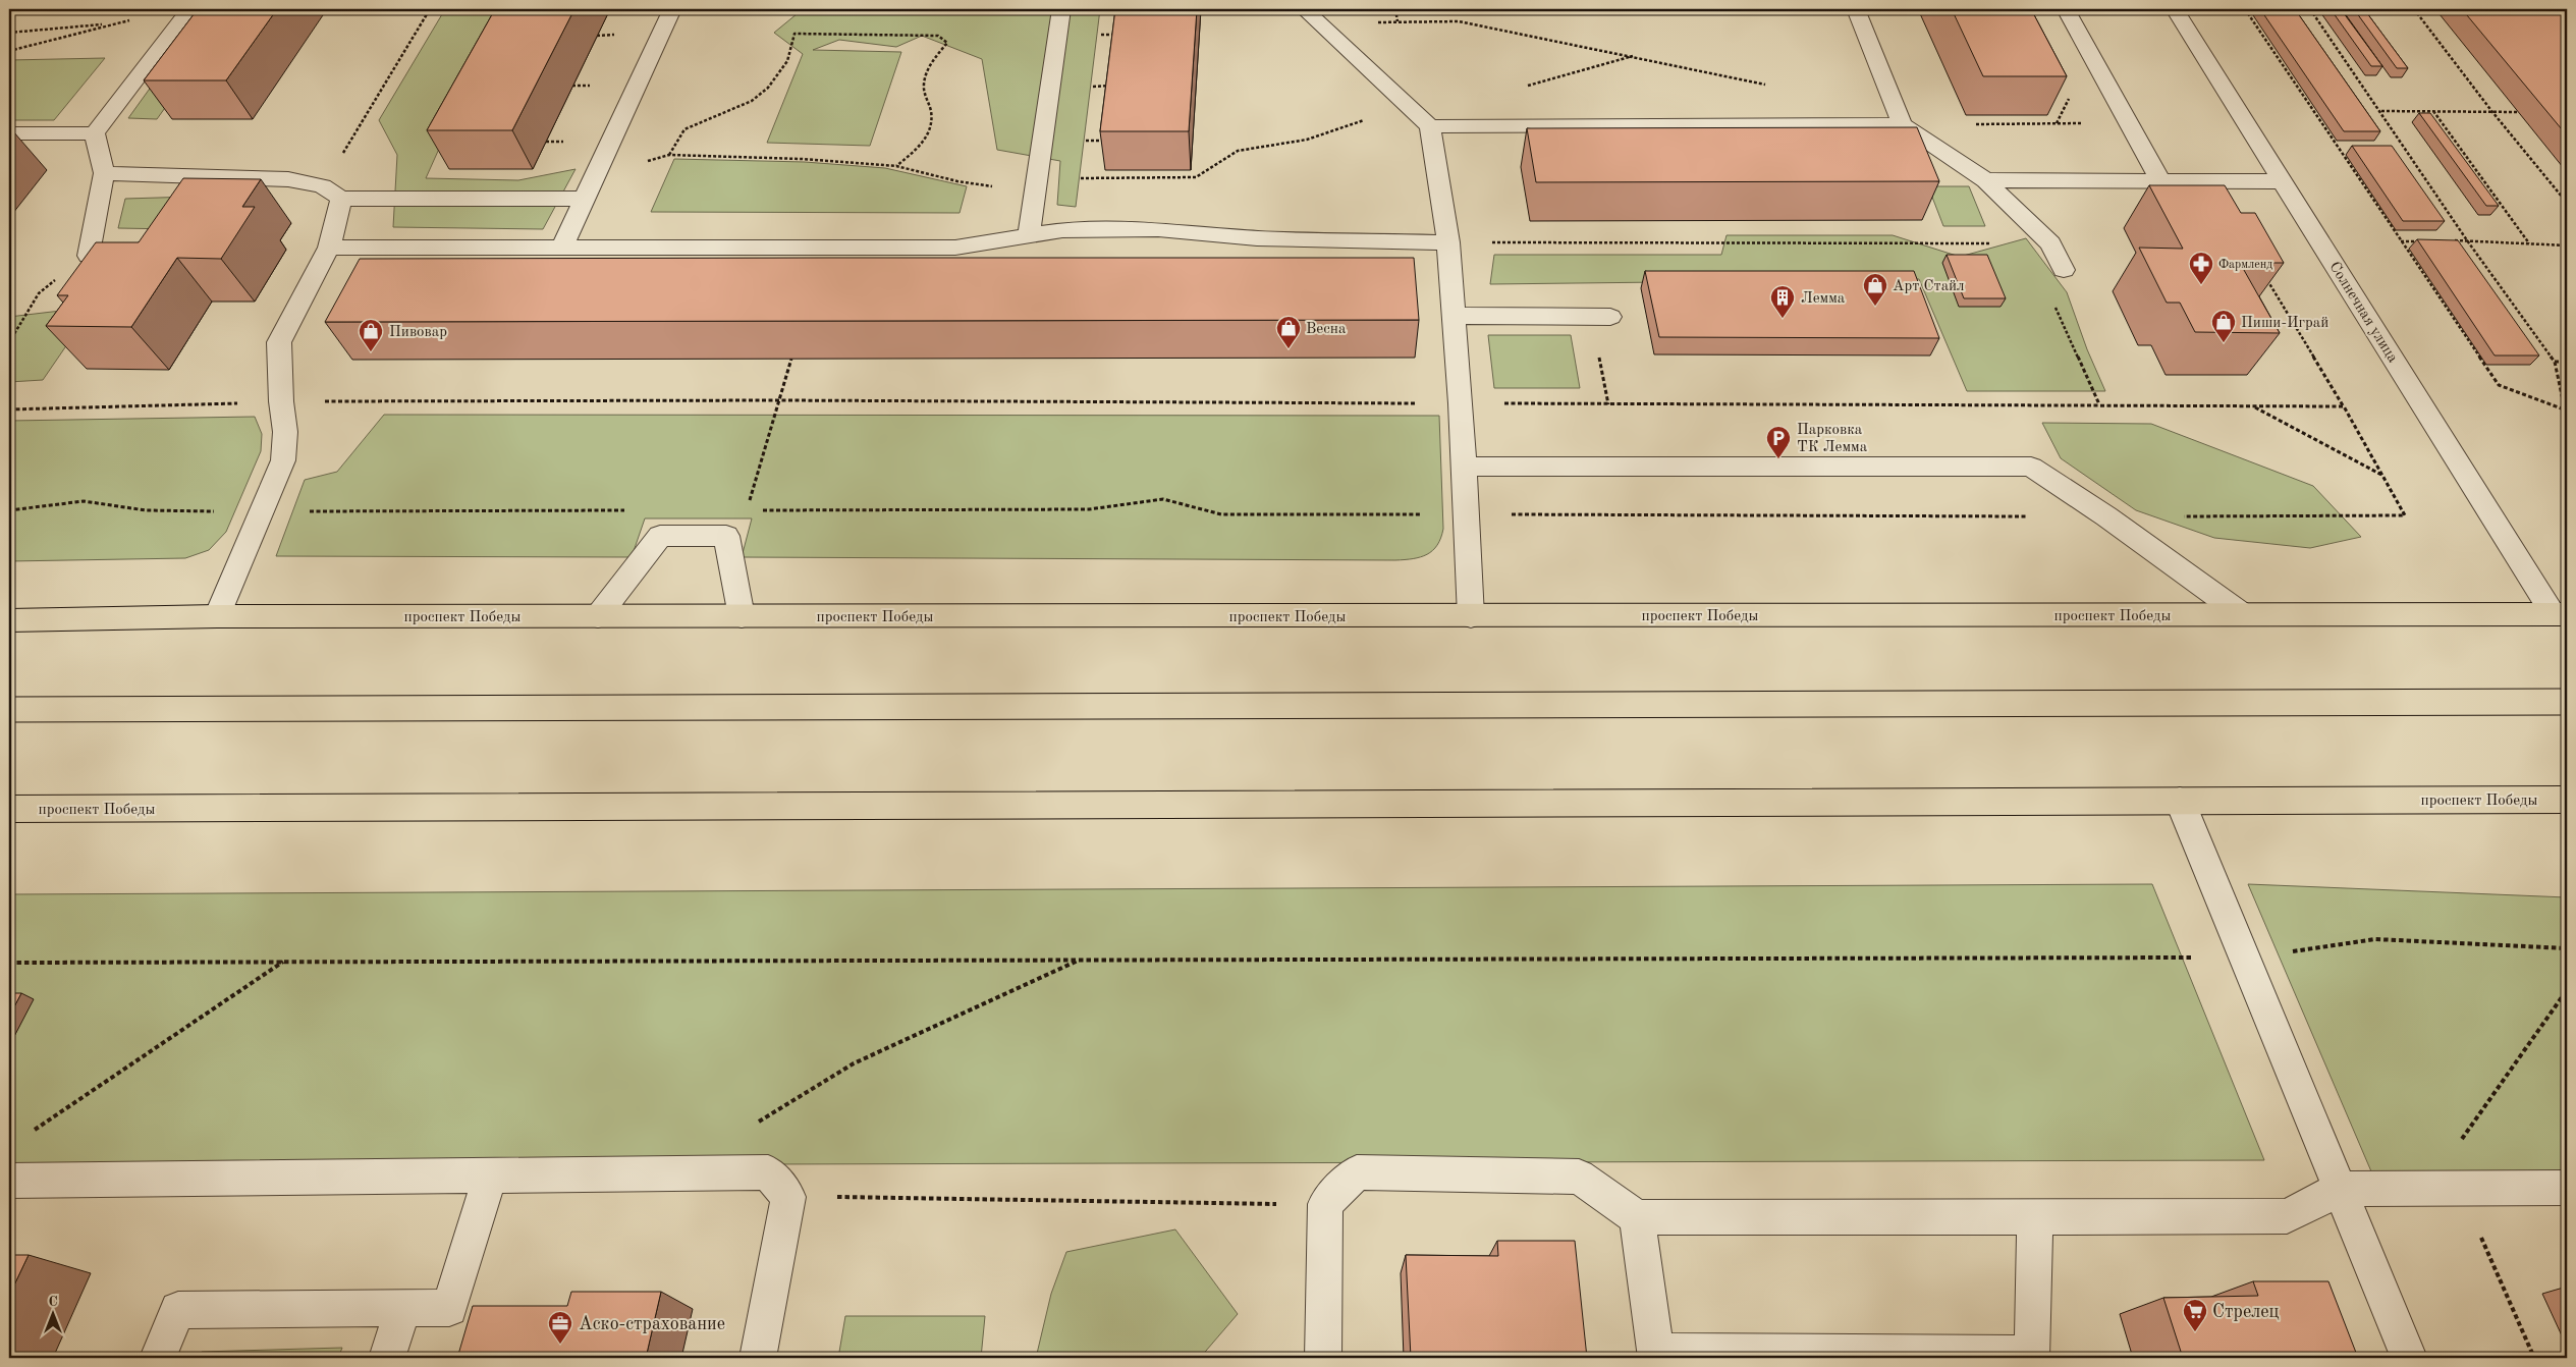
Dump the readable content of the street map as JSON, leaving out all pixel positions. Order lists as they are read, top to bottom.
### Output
{
  "streets": {
    "main road": ["проспект Победы"],
    "street": ["Солнечная улица"]
  },
  "crossings": [
    ["Солнечная улица", "проспект Победы"]
  ],
  "places": {
    "pharmacy": ["Фармленд"],
    "shop": [
      "Арт Стайл",
      "Пиши-Играй",
      "Весна",
      "Пивовар"
    ],
    "building": ["Лемма"],
    "parking": ["Парковка ТК Лемма"],
    "supermarket": ["Стрелец"],
    "office": ["Аско-страхование"]
  },
  "north": "top"
}
